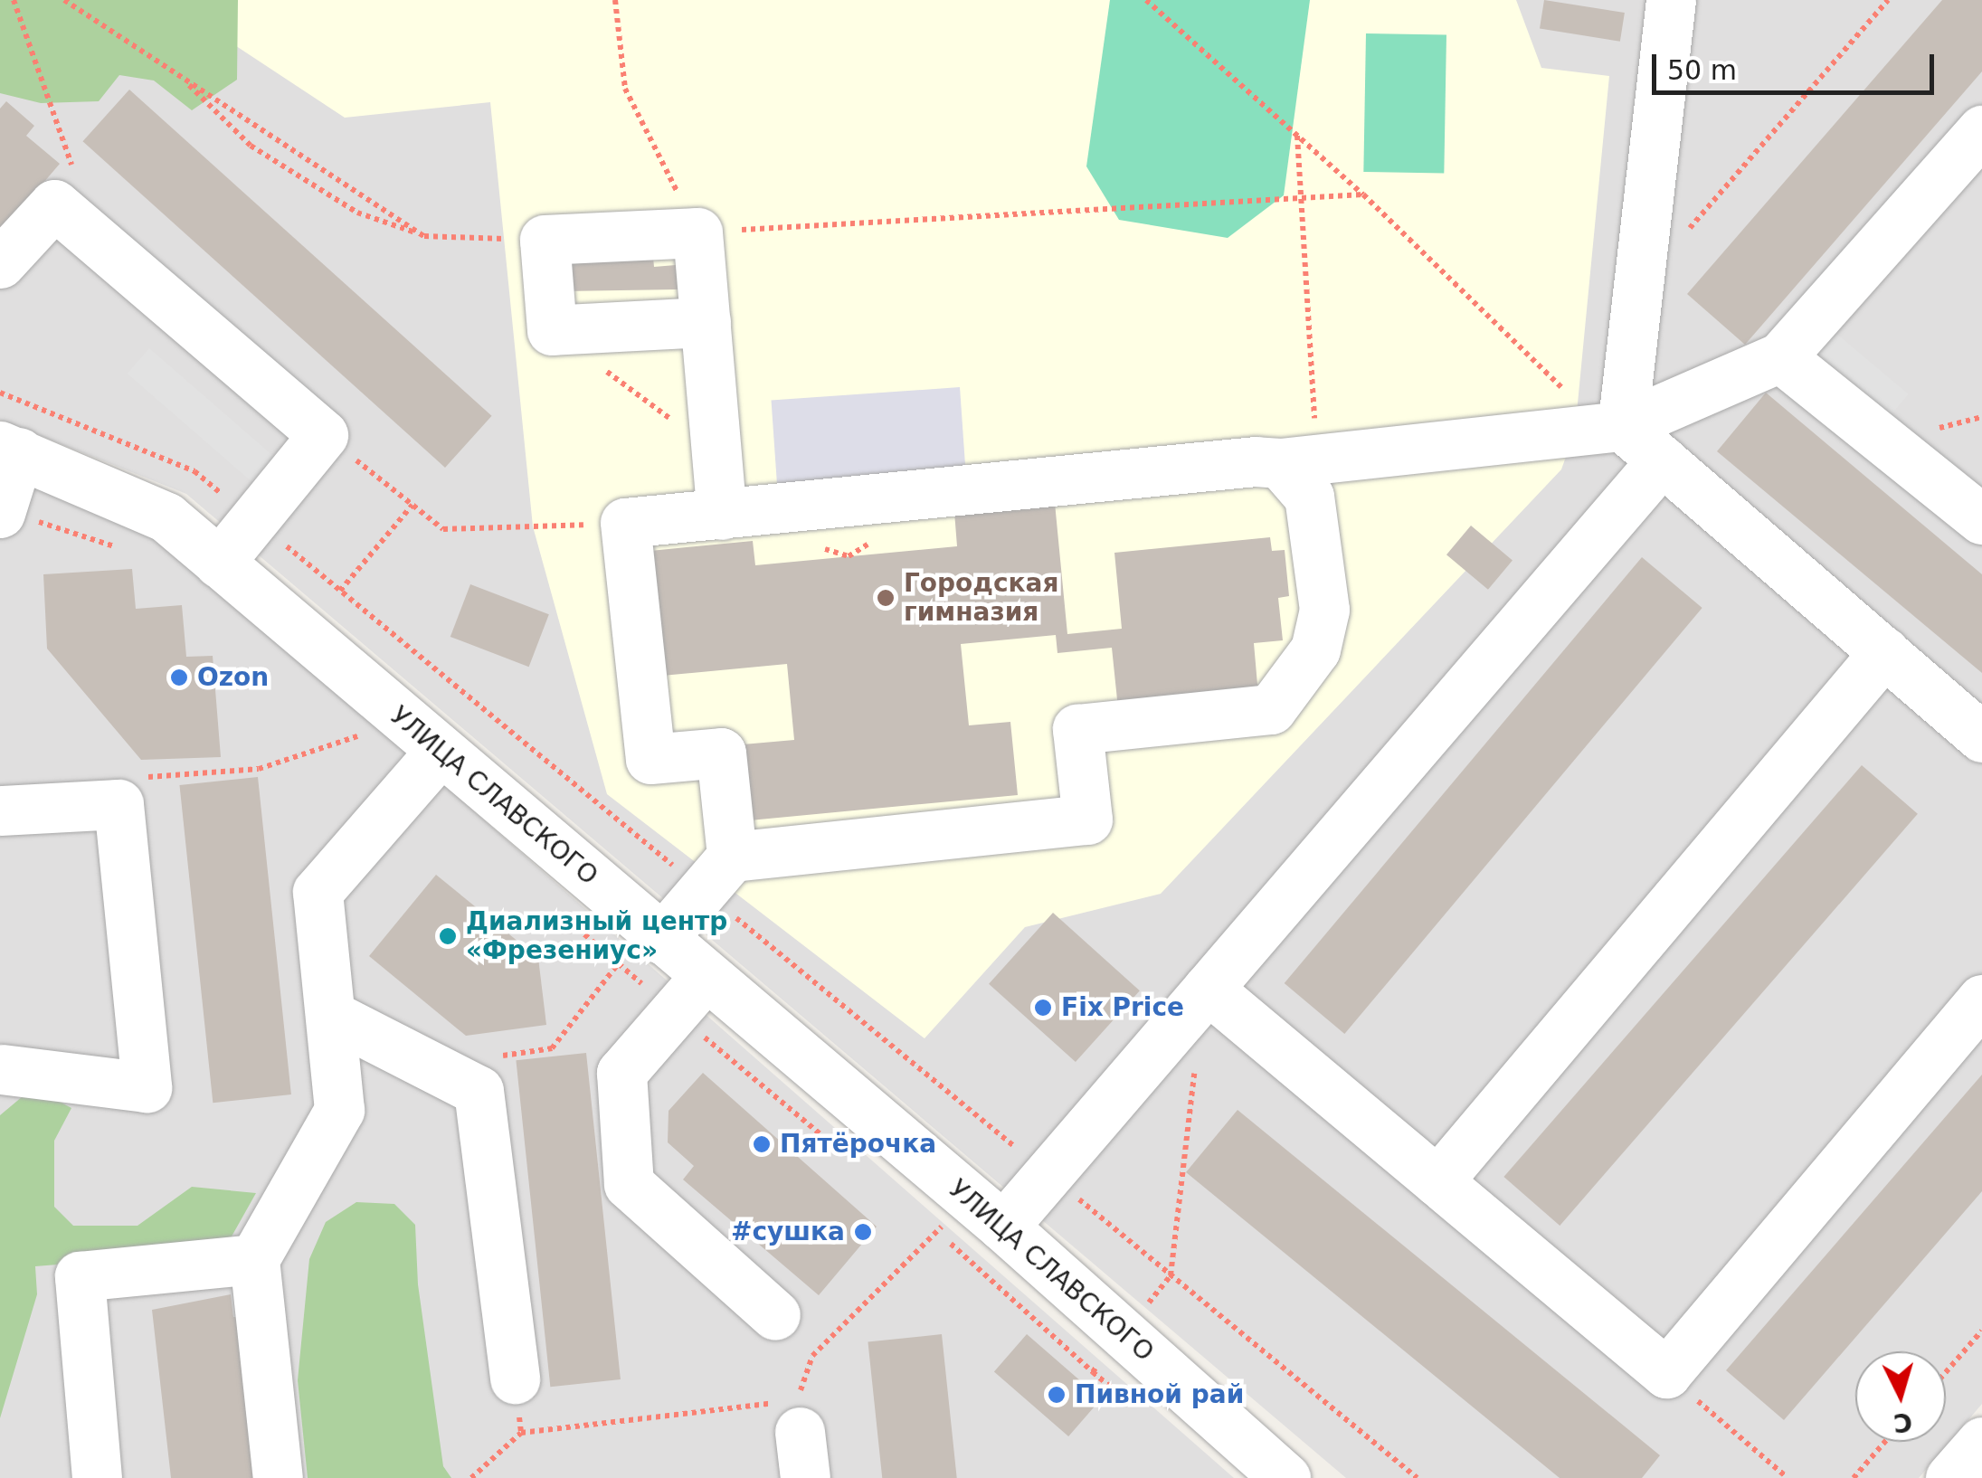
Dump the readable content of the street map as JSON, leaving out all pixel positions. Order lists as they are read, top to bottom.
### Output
{
  "streets": {
    "street": ["УЛИЦА СЛАВСКОГО"]
  },
  "places": [
    "Городская гимназия",
    "Ozon",
    "Диализный центр «Фрезениус»",
    "Fix Price",
    "Пятёрочка",
    "#сушка",
    "Пивной рай"
  ],
  "scale_bar": "50 m",
  "north": "bottom"
}
